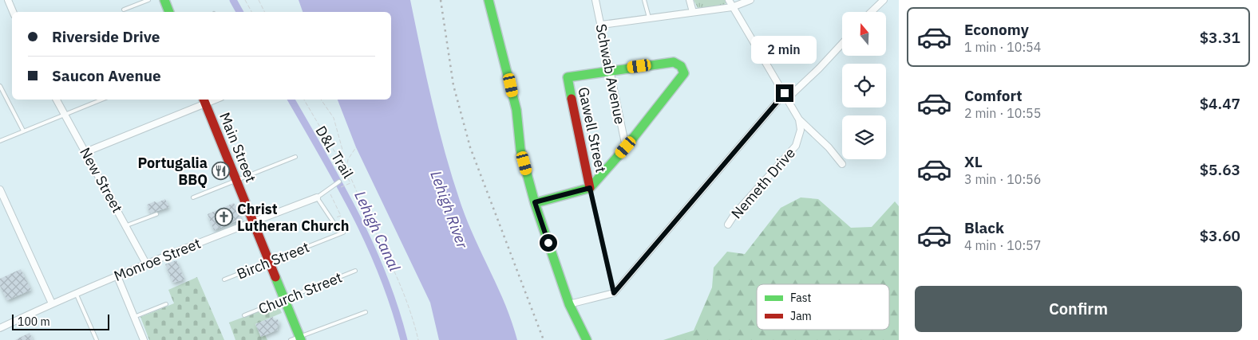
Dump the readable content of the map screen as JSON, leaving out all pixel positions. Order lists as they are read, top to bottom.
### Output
{
  "streets": {
    "street": [
      "Schwab Avenue",
      "Gawell Street",
      "Main Street",
      "New Street",
      "Nemeth Drive",
      "Monroe Street"
    ],
    "lane": ["Birch Street", "Church Street"],
    "path": ["D&L Trail"]
  },
  "crossings": [
    ["Schwab Avenue", "Gawell Street"],
    ["Main Street", "Monroe Street"],
    ["Main Street", "Birch Street"],
    ["Main Street", "Church Street"],
    ["New Street", "Monroe Street"]
  ],
  "water": ["Lehigh River", "Lehigh Canal"],
  "places": {
    "restaurant": ["Portugalia BBQ"],
    "church": ["Christ Lutheran Church"]
  },
  "legend": ["Fast", "Jam"],
  "scale_bar": "100 m",
  "north": "top",
  "page": {
    "list": [
      {
        "name": "Economy",
        "note": "1 min · 10:54",
        "value": "$3.31"
      },
      {
        "name": "Comfort",
        "note": "2 min · 10:55",
        "value": "$4.47"
      },
      {
        "name": "XL",
        "note": "3 min · 10:56",
        "value": "$5.63"
      },
      {
        "name": "Black",
        "note": "4 min · 10:57",
        "value": "$3.60"
      }
    ],
    "banner": ["Riverside Drive", "Saucon Avenue"],
    "bubble": "2 min",
    "buttons": "Confirm",
    "scale": "100 m"
  }
}
